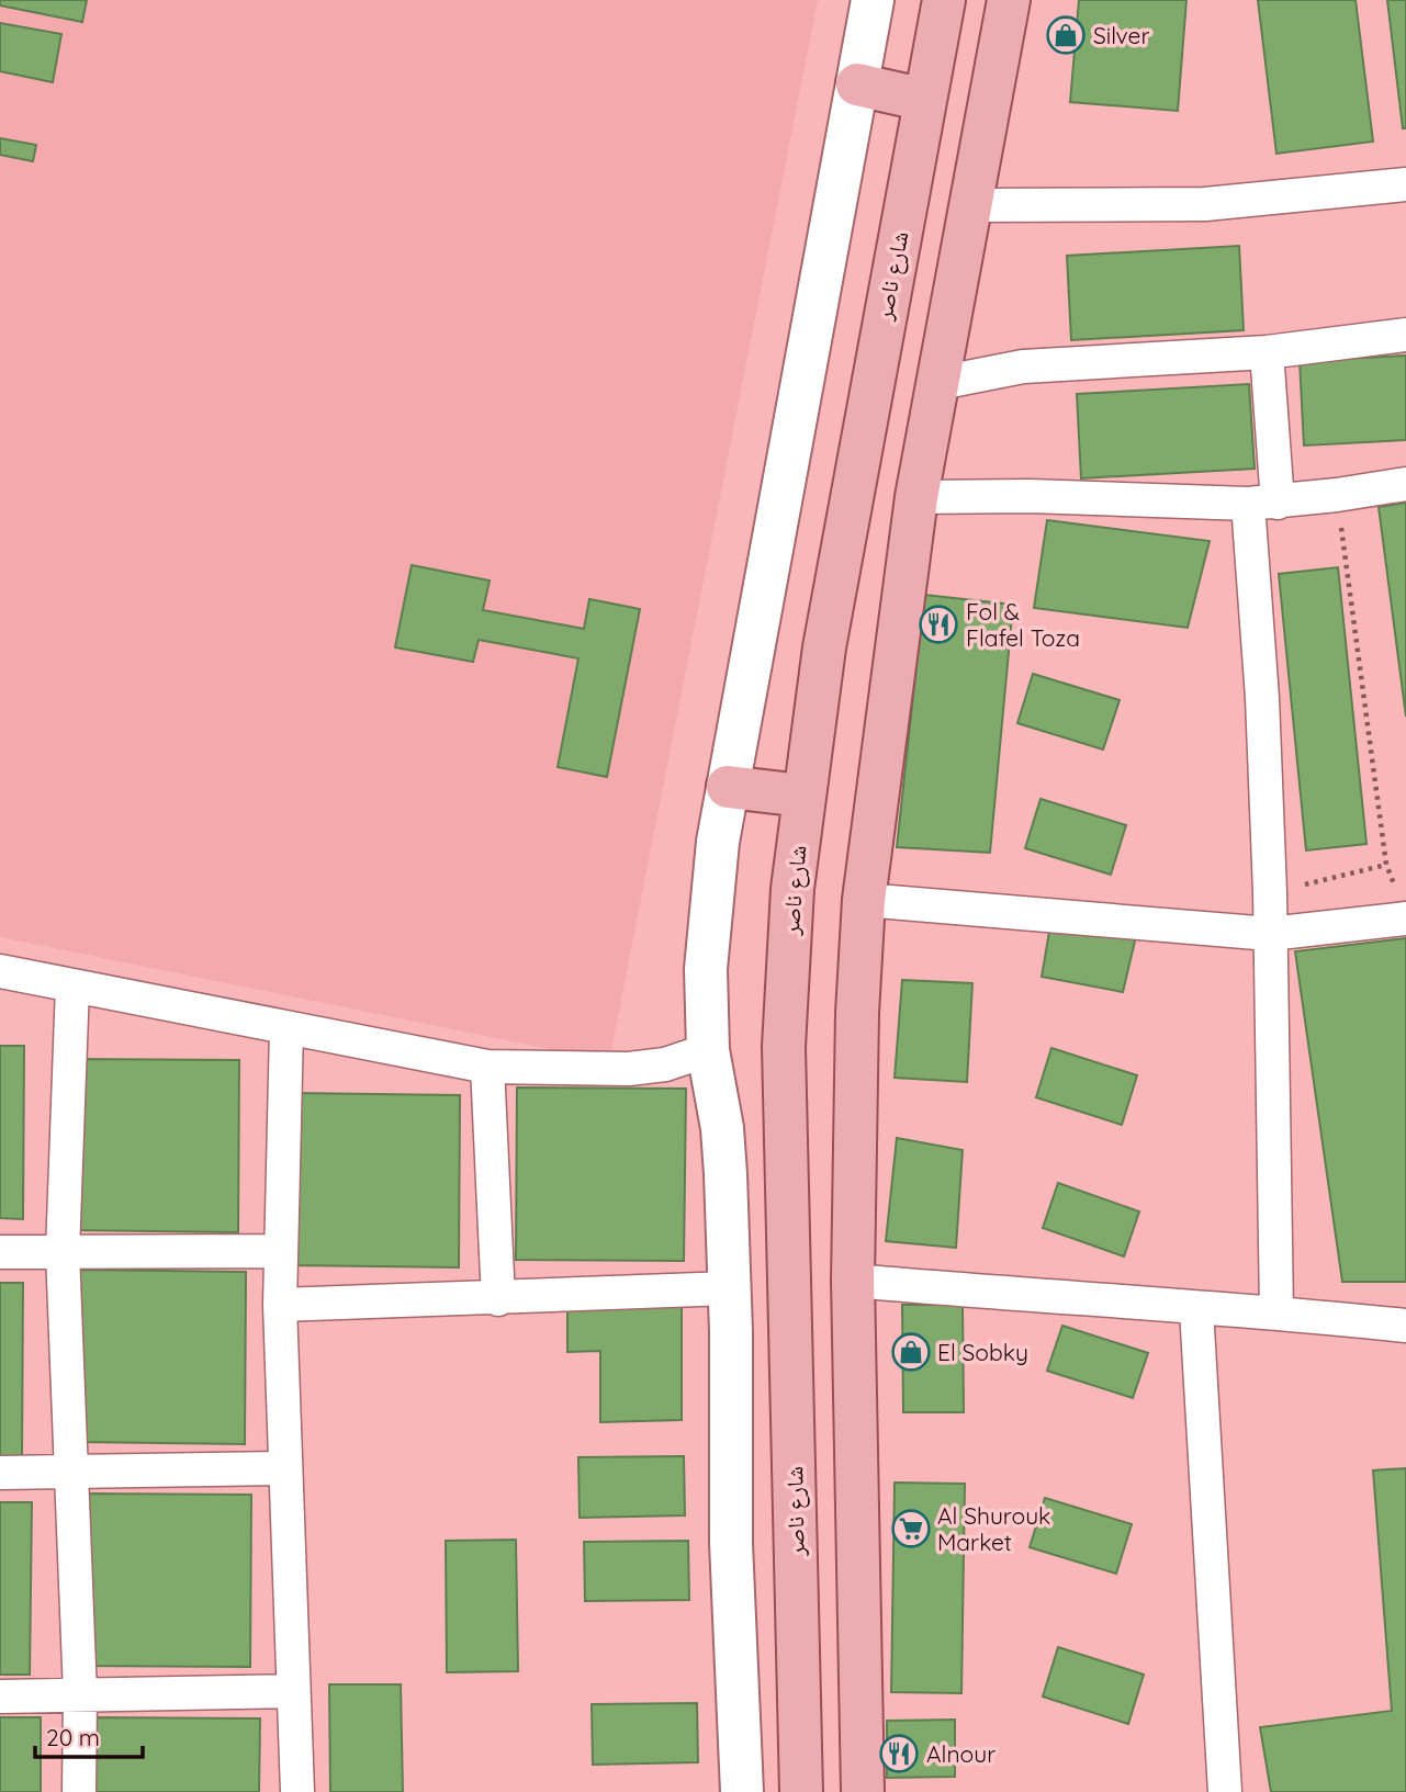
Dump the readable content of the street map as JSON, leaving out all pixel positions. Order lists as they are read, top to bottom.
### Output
{
  "streets": {
    "main road": ["شارع ناصر"]
  },
  "places": {
    "shop": ["Silver", "El Sobky"],
    "restaurant": ["Fol & Flafel Toza", "Alnour"],
    "supermarket": ["Al Shurouk Market"]
  },
  "scale_bar": "20 m"
}
